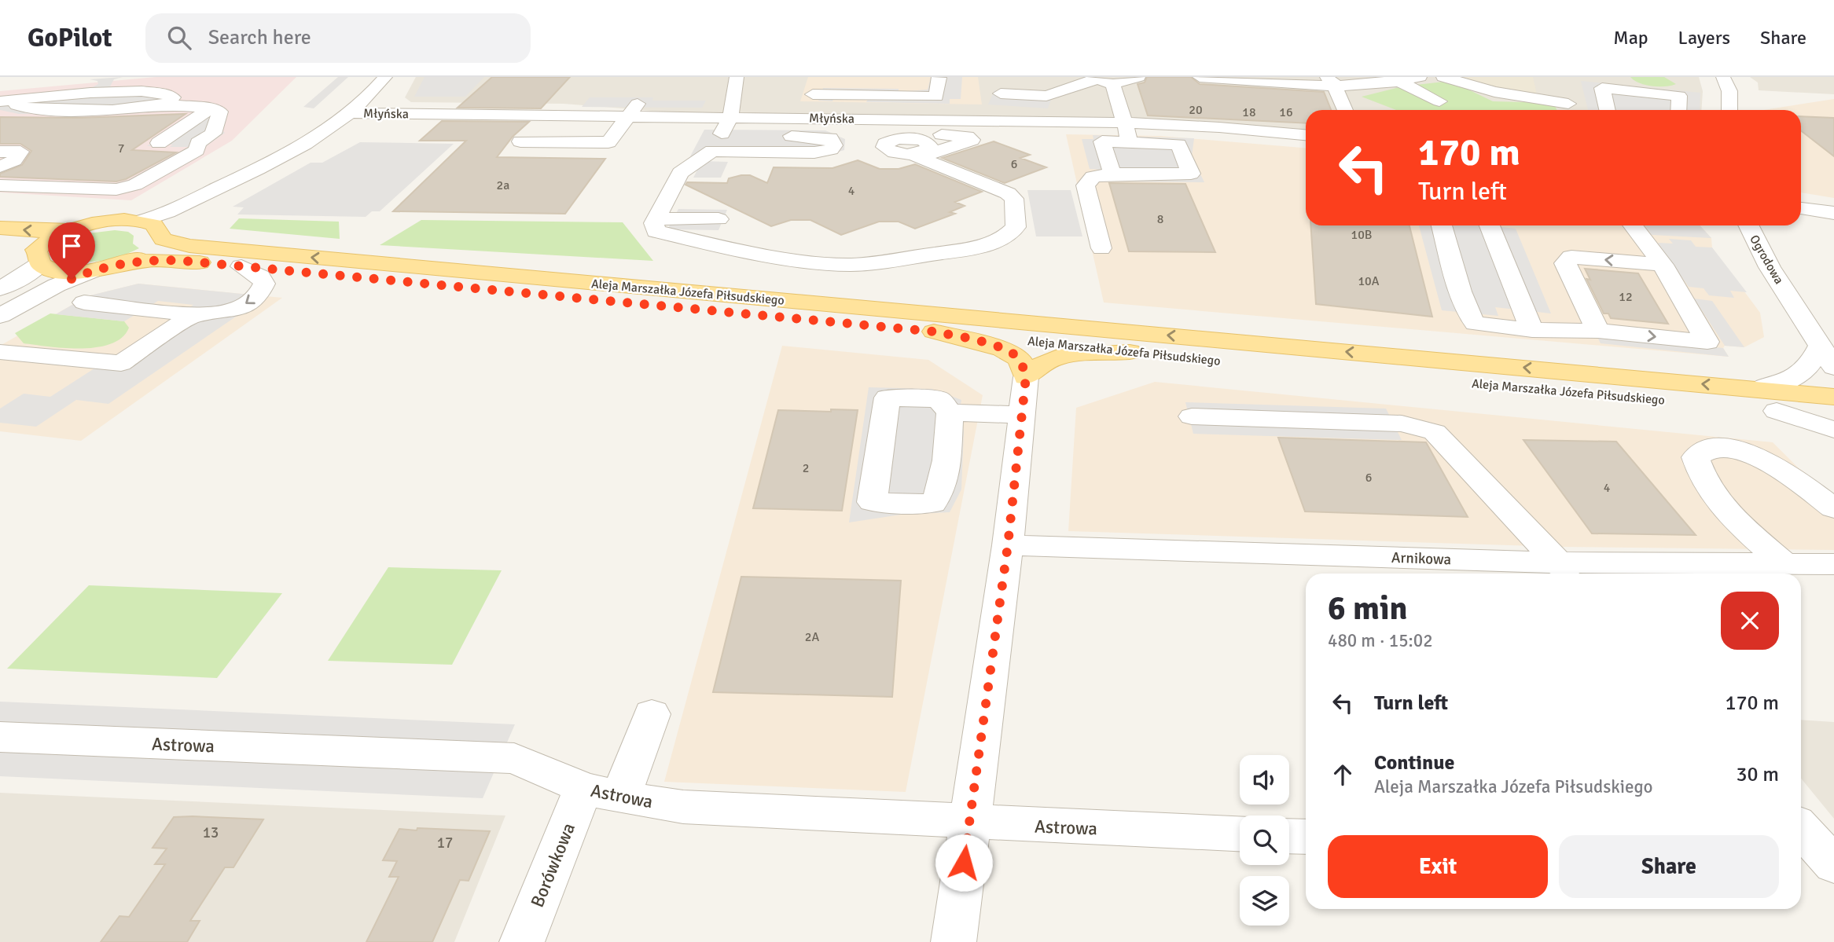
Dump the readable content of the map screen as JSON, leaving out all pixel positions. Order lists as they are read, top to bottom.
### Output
{
  "streets": {
    "main road": ["Aleja Marszałka Józefa Piłsudskiego"],
    "street": [
      "Młyńska",
      "Ogrodowa",
      "Arnikowa",
      "Astrowa",
      "Borówkowa"
    ]
  },
  "crossings": [
    ["Astrowa", "Borówkowa"]
  ],
  "house_numbers": [
    "20",
    "18",
    "16",
    "7",
    "6",
    "2a",
    "4",
    "8",
    "10B",
    "10A",
    "12",
    "2",
    "6",
    "4",
    "2A",
    "13",
    "17"
  ],
  "page": {
    "header": "GoPilot",
    "search": "Search here",
    "nav": ["Map", "Layers", "Share"],
    "turn": ["170 m", "Turn left"],
    "heading": ["6 min", "480 m · 15:02"],
    "list": [
      {
        "name": "Turn left",
        "value": "170 m"
      },
      {
        "name": "Continue",
        "note": "Aleja Marszałka Józefa Piłsudskiego",
        "value": "30 m"
      }
    ],
    "buttons": ["Exit", "Share"]
  }
}
